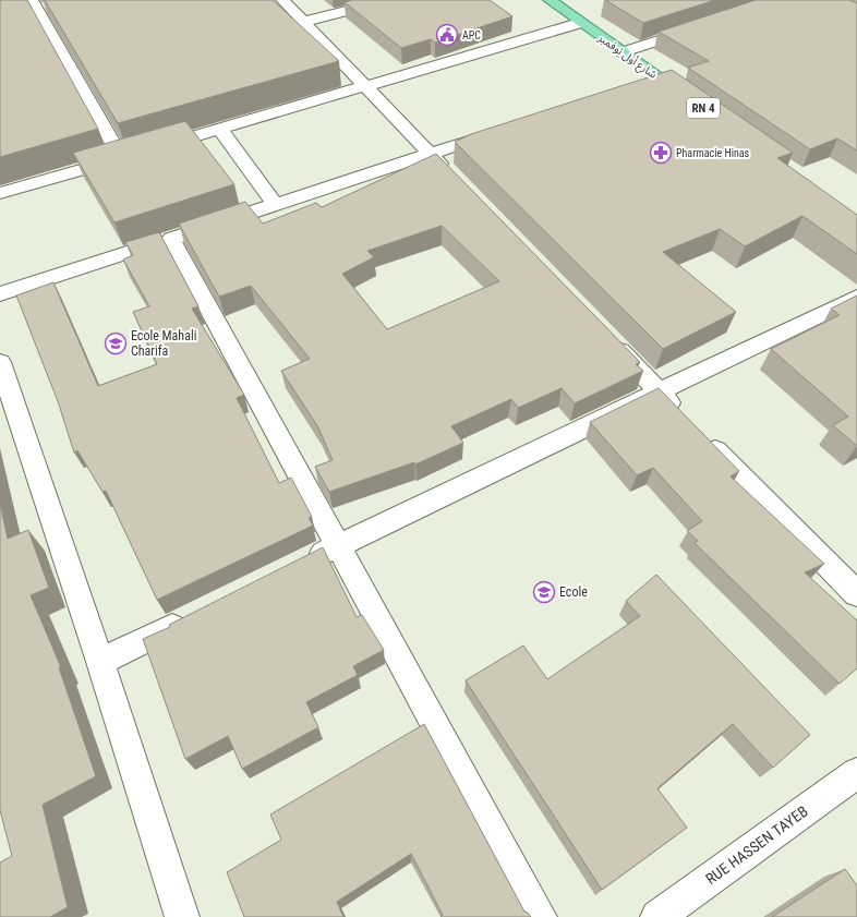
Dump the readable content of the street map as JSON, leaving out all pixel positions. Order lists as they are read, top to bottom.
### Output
{
  "streets": {
    "main road": ["شارع أول نوفمبر", "RN 4"],
    "street": ["RUE HASSEN TAYEB"]
  },
  "places": {
    "public building": ["APC"],
    "pharmacy": ["Pharmacie Hinas"],
    "school or university": ["Ecole Mahali Charifa", "Ecole"]
  }
}
